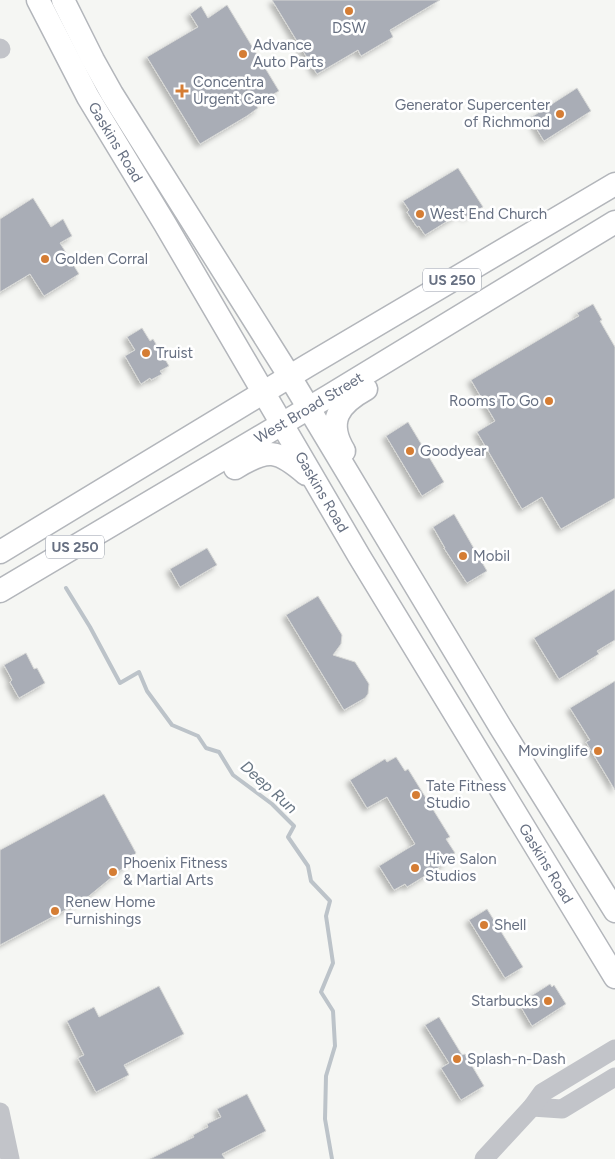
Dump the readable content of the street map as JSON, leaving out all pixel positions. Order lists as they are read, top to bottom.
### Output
{
  "streets": {
    "main road": ["Gaskins Road", "US 250", "West Broad Street"]
  },
  "crossings": [
    ["Gaskins Road", "US 250"],
    ["Gaskins Road", "West Broad Street"]
  ],
  "water": ["Deep Run"],
  "places": {
    "other": [
      "DSW",
      "Advance Auto Parts",
      "Generator Supercenter of Richmond",
      "West End Church",
      "Golden Corral",
      "Truist",
      "Rooms To Go",
      "Goodyear",
      "Mobil",
      "Movinglife",
      "Tate Fitness Studio",
      "Hive Salon Studios",
      "Phoenix Fitness & Martial Arts",
      "Renew Home Furnishings",
      "Shell",
      "Starbucks",
      "Splash-n-Dash"
    ],
    "health": ["Concentra Urgent Care"]
  }
}
